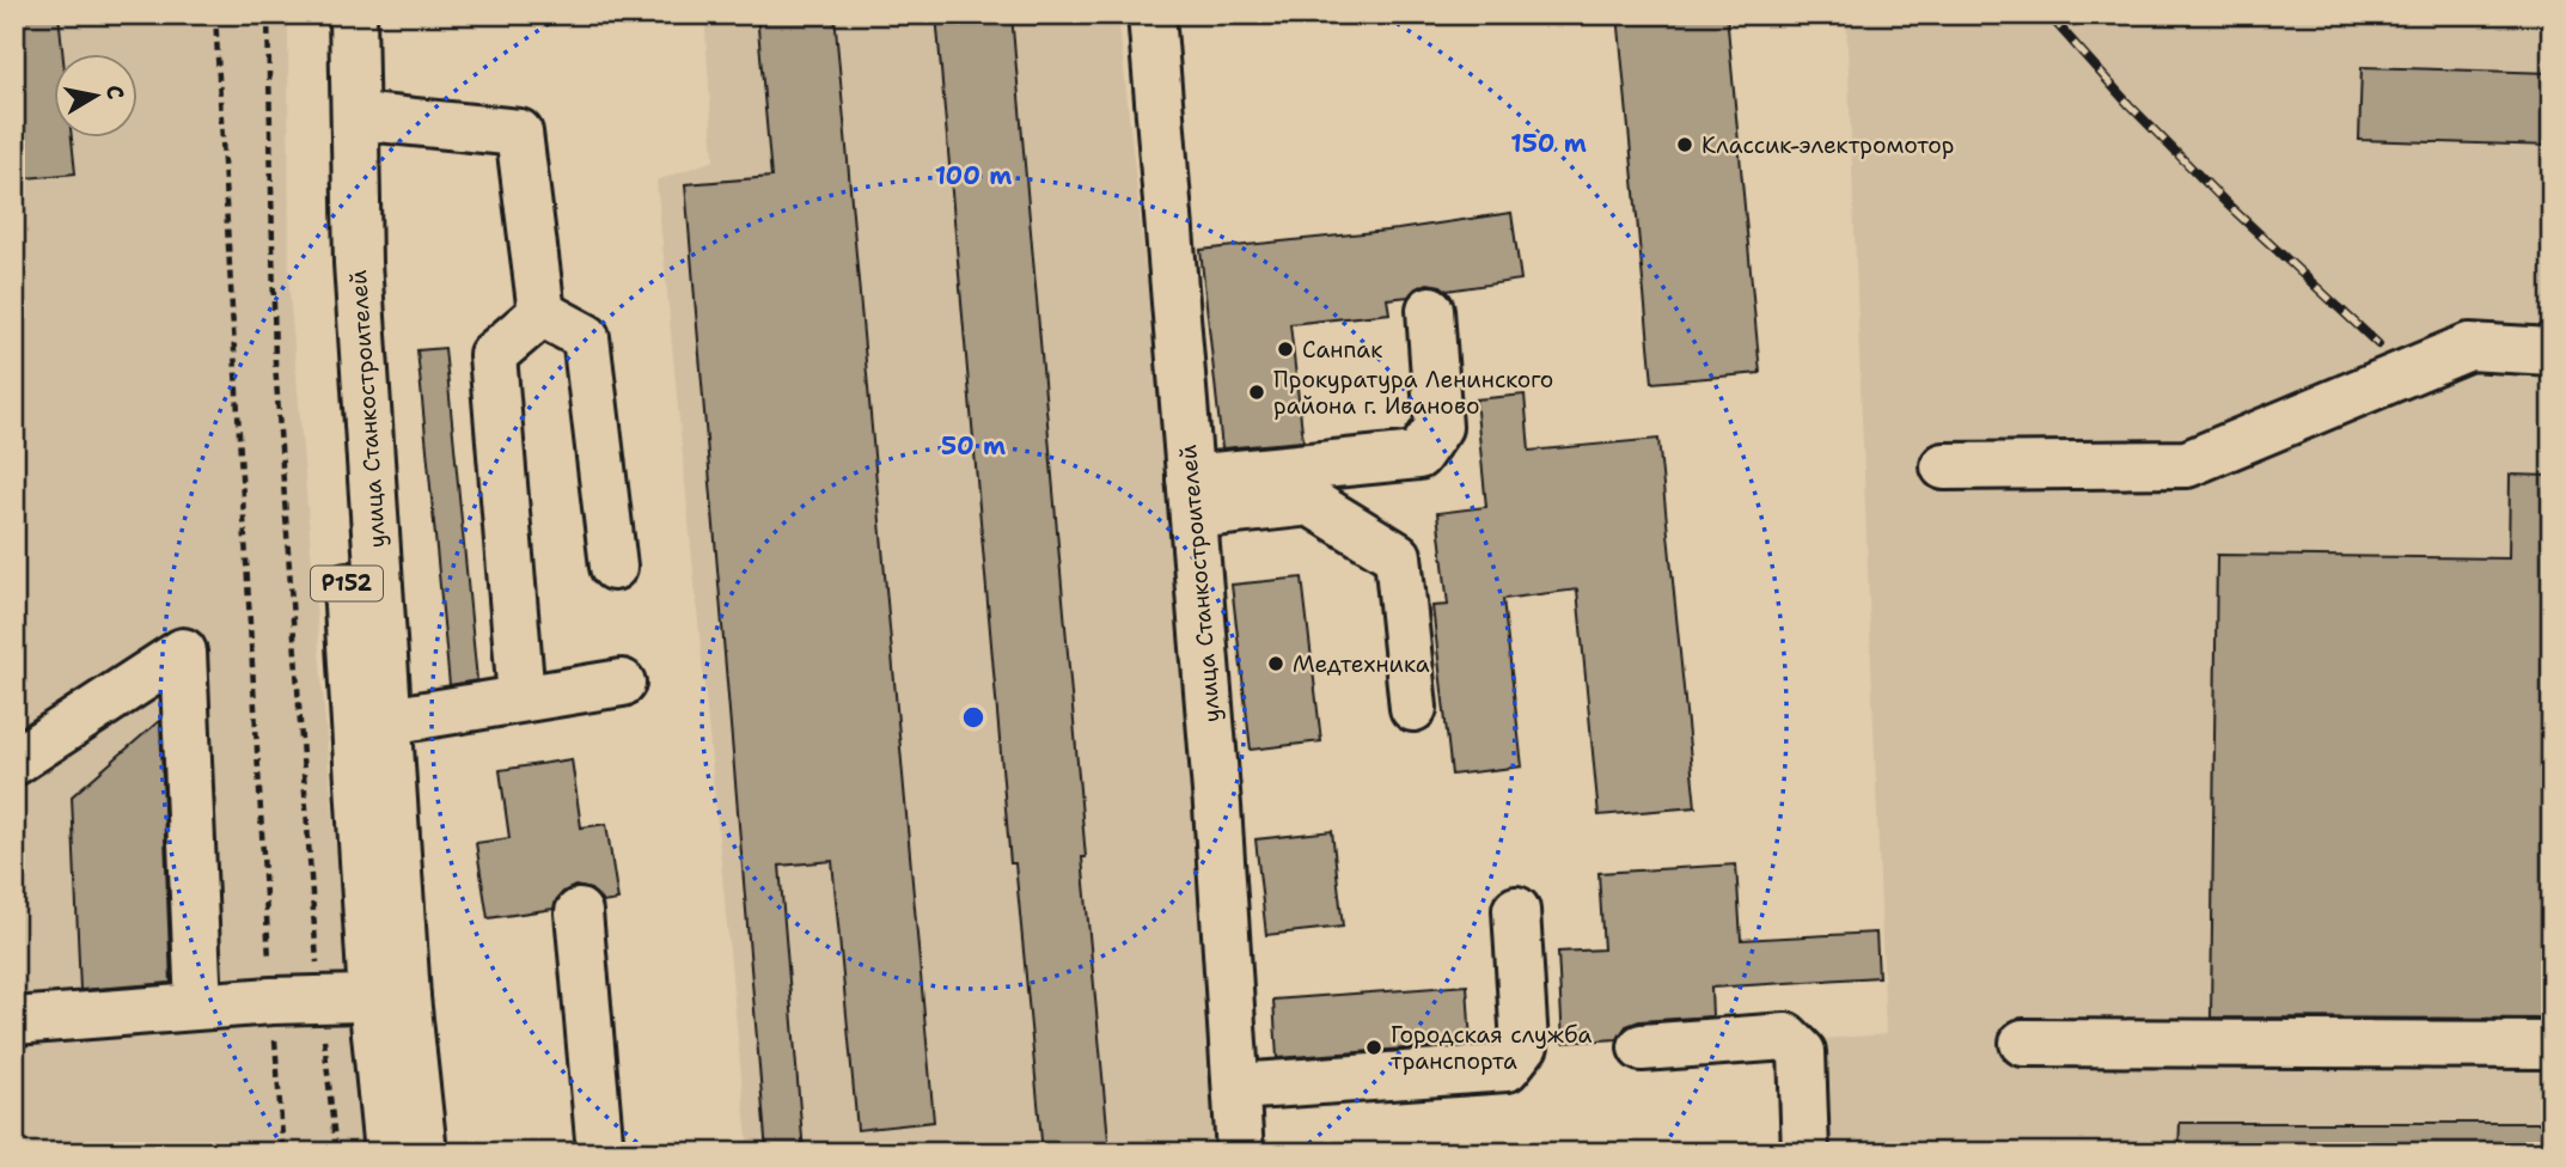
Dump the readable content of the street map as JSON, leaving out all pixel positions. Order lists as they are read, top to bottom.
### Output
{
  "streets": {
    "main road": ["улица Станкостроителей", "Р152"]
  },
  "places": [
    "Классик-электромотор",
    "Санпак",
    "Прокуратура Ленинского района г. Иваново",
    "Медтехника",
    "Городская служба транспорта"
  ],
  "north": "right",
  "rings": ["150 m", "100 m", "50 m"]
}
